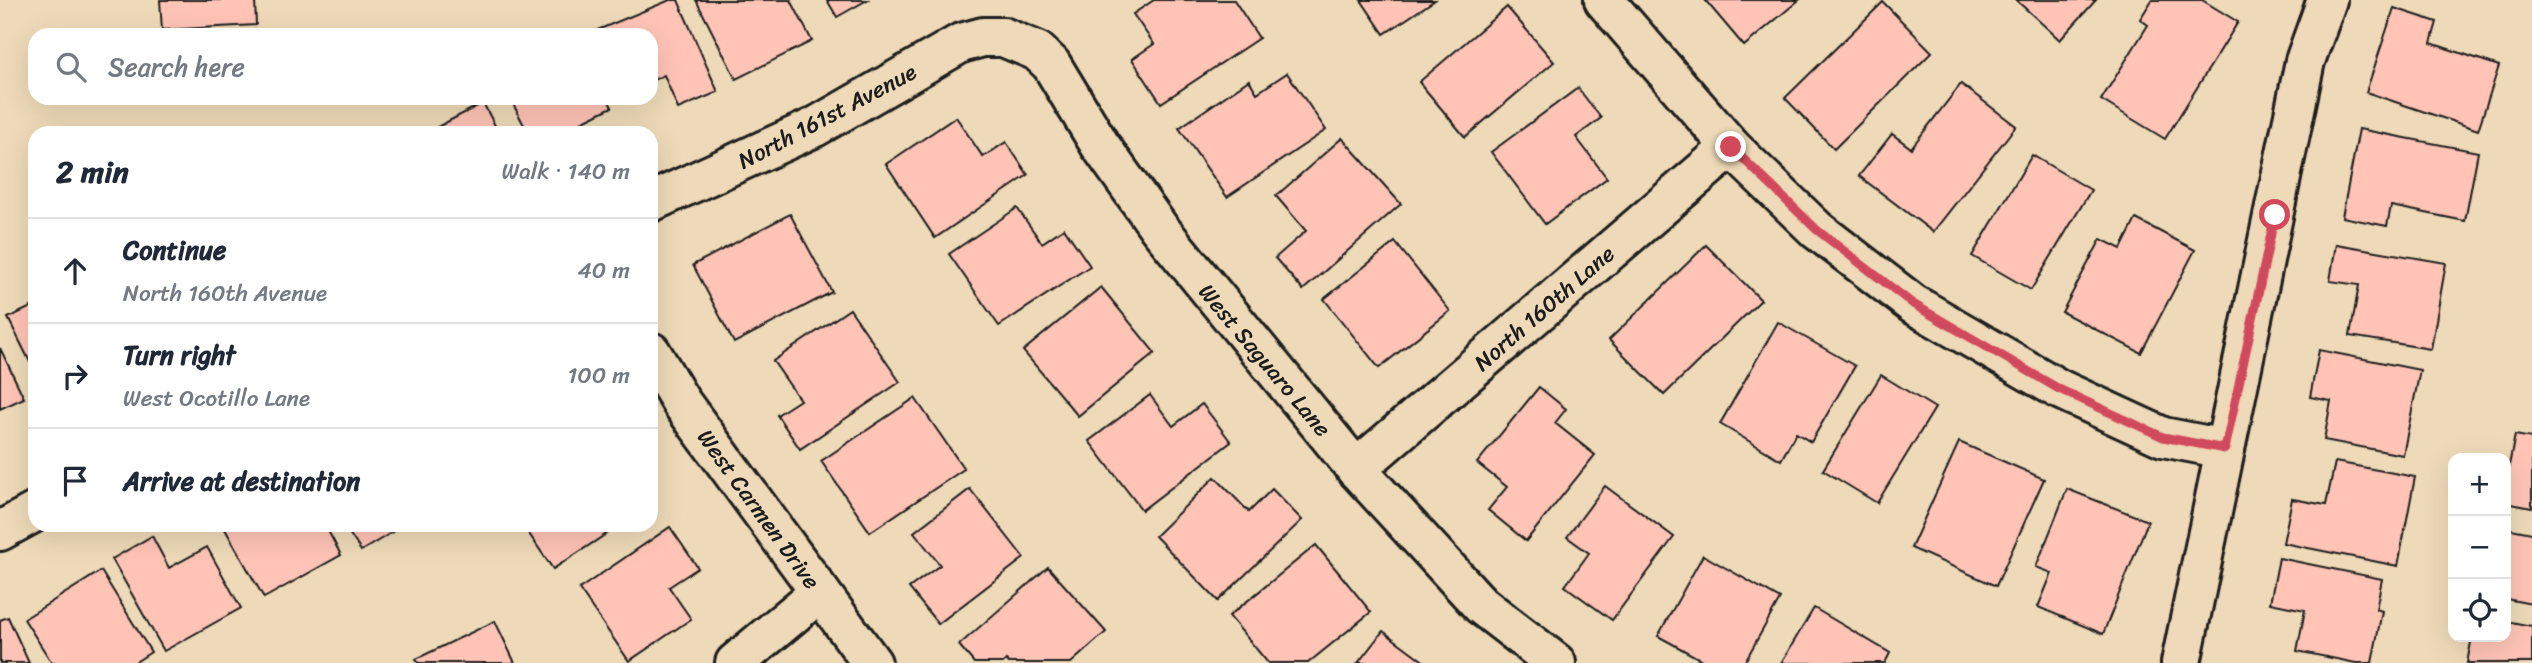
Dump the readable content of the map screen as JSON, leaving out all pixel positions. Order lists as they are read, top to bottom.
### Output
{
  "streets": {
    "street": [
      "North 161st Avenue",
      "North 160th Lane",
      "West Saguaro Lane",
      "West Carmen Drive"
    ]
  },
  "crossings": [
    ["North 161st Avenue", "West Saguaro Lane"],
    ["North 160th Lane", "West Saguaro Lane"]
  ],
  "page": {
    "search": "Search here",
    "heading": ["2 min", "Walk · 140 m"],
    "list": [
      ["Continue", "North 160th Avenue", "40 m"],
      ["Turn right", "West Ocotillo Lane", "100 m"],
      "Arrive at destination"
    ],
    "map_buttons": ["+", "−"]
  }
}
